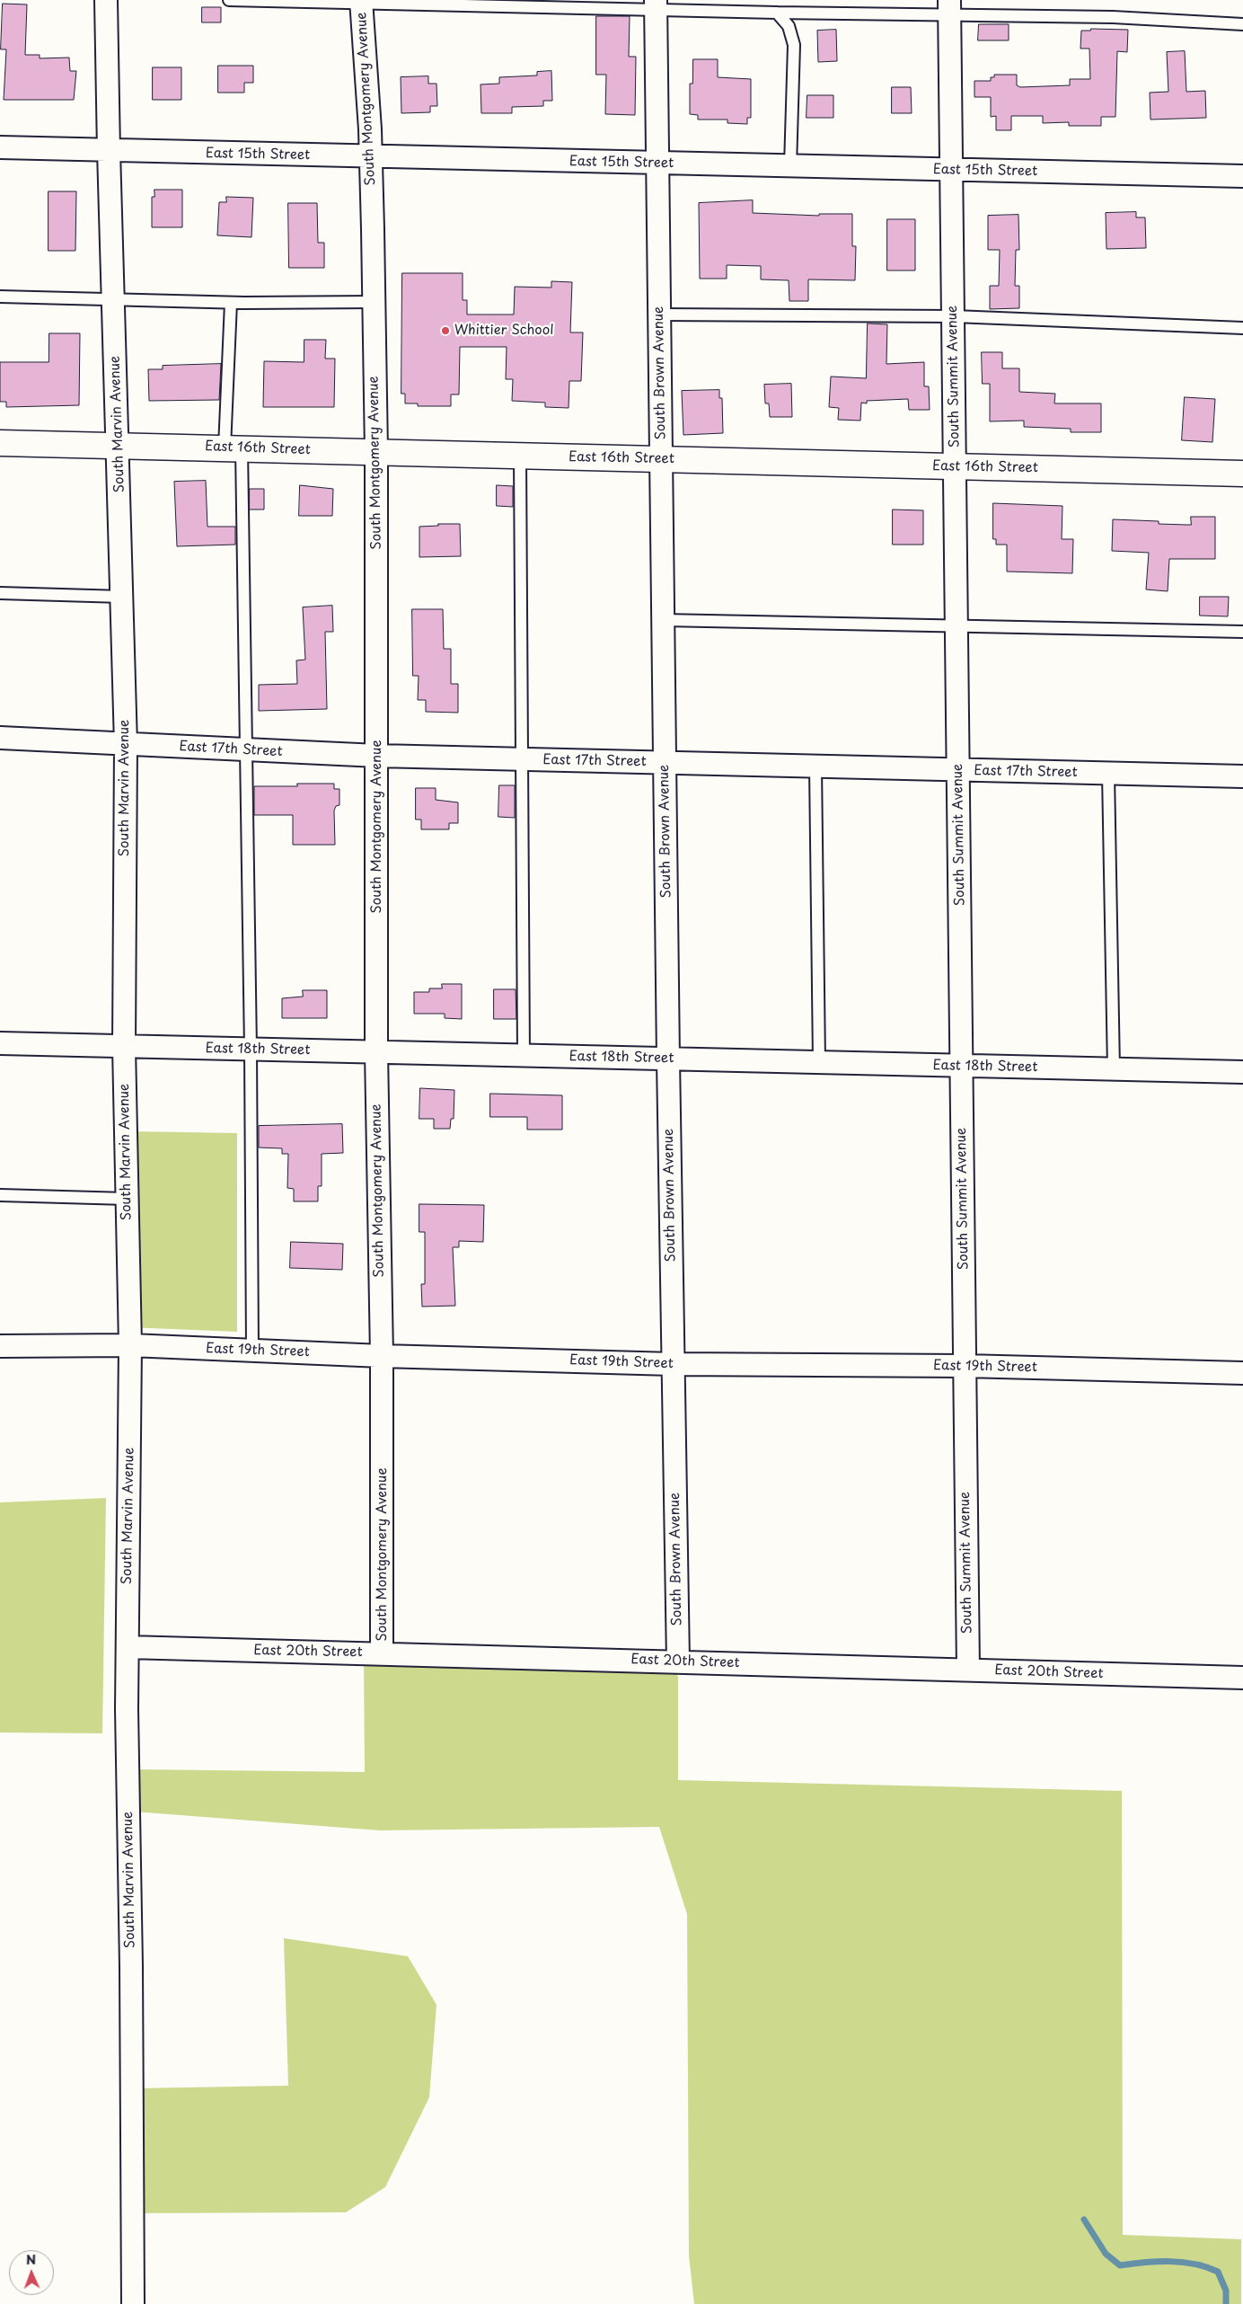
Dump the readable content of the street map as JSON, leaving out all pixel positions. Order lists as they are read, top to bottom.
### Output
{
  "streets": {
    "street": [
      "South Montgomery Avenue",
      "East 15th Street",
      "South Brown Avenue",
      "South Summit Avenue",
      "South Marvin Avenue",
      "East 16th Street",
      "East 17th Street",
      "East 18th Street",
      "East 19th Street",
      "East 20th Street"
    ]
  },
  "crossings": [
    ["South Montgomery Avenue", "East 15th Street"],
    ["South Montgomery Avenue", "East 16th Street"],
    ["South Montgomery Avenue", "East 17th Street"],
    ["South Montgomery Avenue", "East 18th Street"],
    ["South Montgomery Avenue", "East 19th Street"],
    ["South Montgomery Avenue", "East 20th Street"],
    ["East 15th Street", "South Brown Avenue"],
    ["East 15th Street", "South Summit Avenue"],
    ["East 15th Street", "South Marvin Avenue"],
    ["South Brown Avenue", "East 16th Street"],
    ["South Brown Avenue", "East 17th Street"],
    ["South Brown Avenue", "East 18th Street"],
    ["South Brown Avenue", "East 19th Street"],
    ["South Brown Avenue", "East 20th Street"],
    ["South Summit Avenue", "East 16th Street"],
    ["South Summit Avenue", "East 17th Street"],
    ["South Summit Avenue", "East 18th Street"],
    ["South Summit Avenue", "East 19th Street"],
    ["South Summit Avenue", "East 20th Street"],
    ["South Marvin Avenue", "East 16th Street"],
    ["South Marvin Avenue", "East 17th Street"],
    ["South Marvin Avenue", "East 18th Street"],
    ["South Marvin Avenue", "East 19th Street"],
    ["South Marvin Avenue", "East 20th Street"]
  ],
  "places": ["Whittier School"],
  "north": "top"
}
